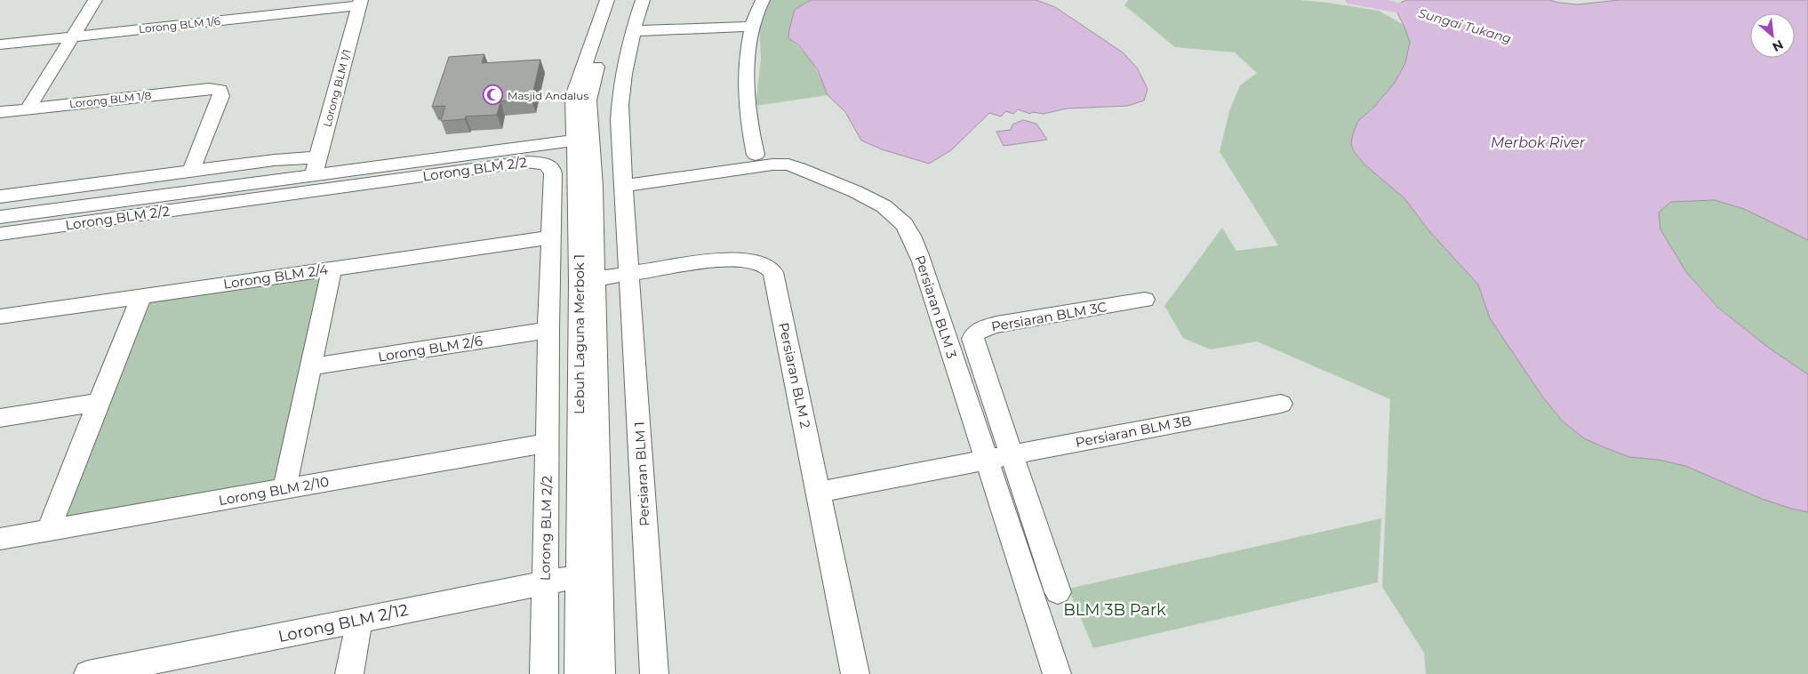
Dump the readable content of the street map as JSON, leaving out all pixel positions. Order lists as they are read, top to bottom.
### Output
{
  "streets": {
    "street": [
      "Lorong BLM 1/6",
      "Lorong BLM 1/1",
      "Lorong BLM 1/8",
      "Lorong BLM 2/2",
      "Lorong BLM 2/4",
      "Persiaran BLM 3",
      "Persiaran BLM 3C",
      "Lebuh Laguna Merbok 1",
      "Lorong BLM 2/6",
      "Persiaran BLM 2",
      "Persiaran BLM 3B",
      "Persiaran BLM 1",
      "Lorong BLM 2/10",
      "Lorong BLM 2/12"
    ]
  },
  "crossings": [
    ["Lorong BLM 1/6", "Lorong BLM 1/1"],
    ["Lorong BLM 2/2", "Lorong BLM 2/4"],
    ["Lorong BLM 2/2", "Lorong BLM 2/6"],
    ["Lorong BLM 2/2", "Lorong BLM 2/10"],
    ["Lorong BLM 2/2", "Lorong BLM 2/12"],
    ["Persiaran BLM 3", "Persiaran BLM 3B"],
    ["Persiaran BLM 3C", "Persiaran BLM 3B"],
    ["Lebuh Laguna Merbok 1", "Persiaran BLM 2"],
    ["Lebuh Laguna Merbok 1", "Lorong BLM 2/12"],
    ["Persiaran BLM 2", "Persiaran BLM 3B"],
    ["Persiaran BLM 2", "Persiaran BLM 1"]
  ],
  "water": ["Sungai Tukang", "Merbok River"],
  "parks": ["BLM 3B Park"],
  "places": {
    "mosque": ["Masjid Andalus"]
  },
  "north": "bottom right"
}
